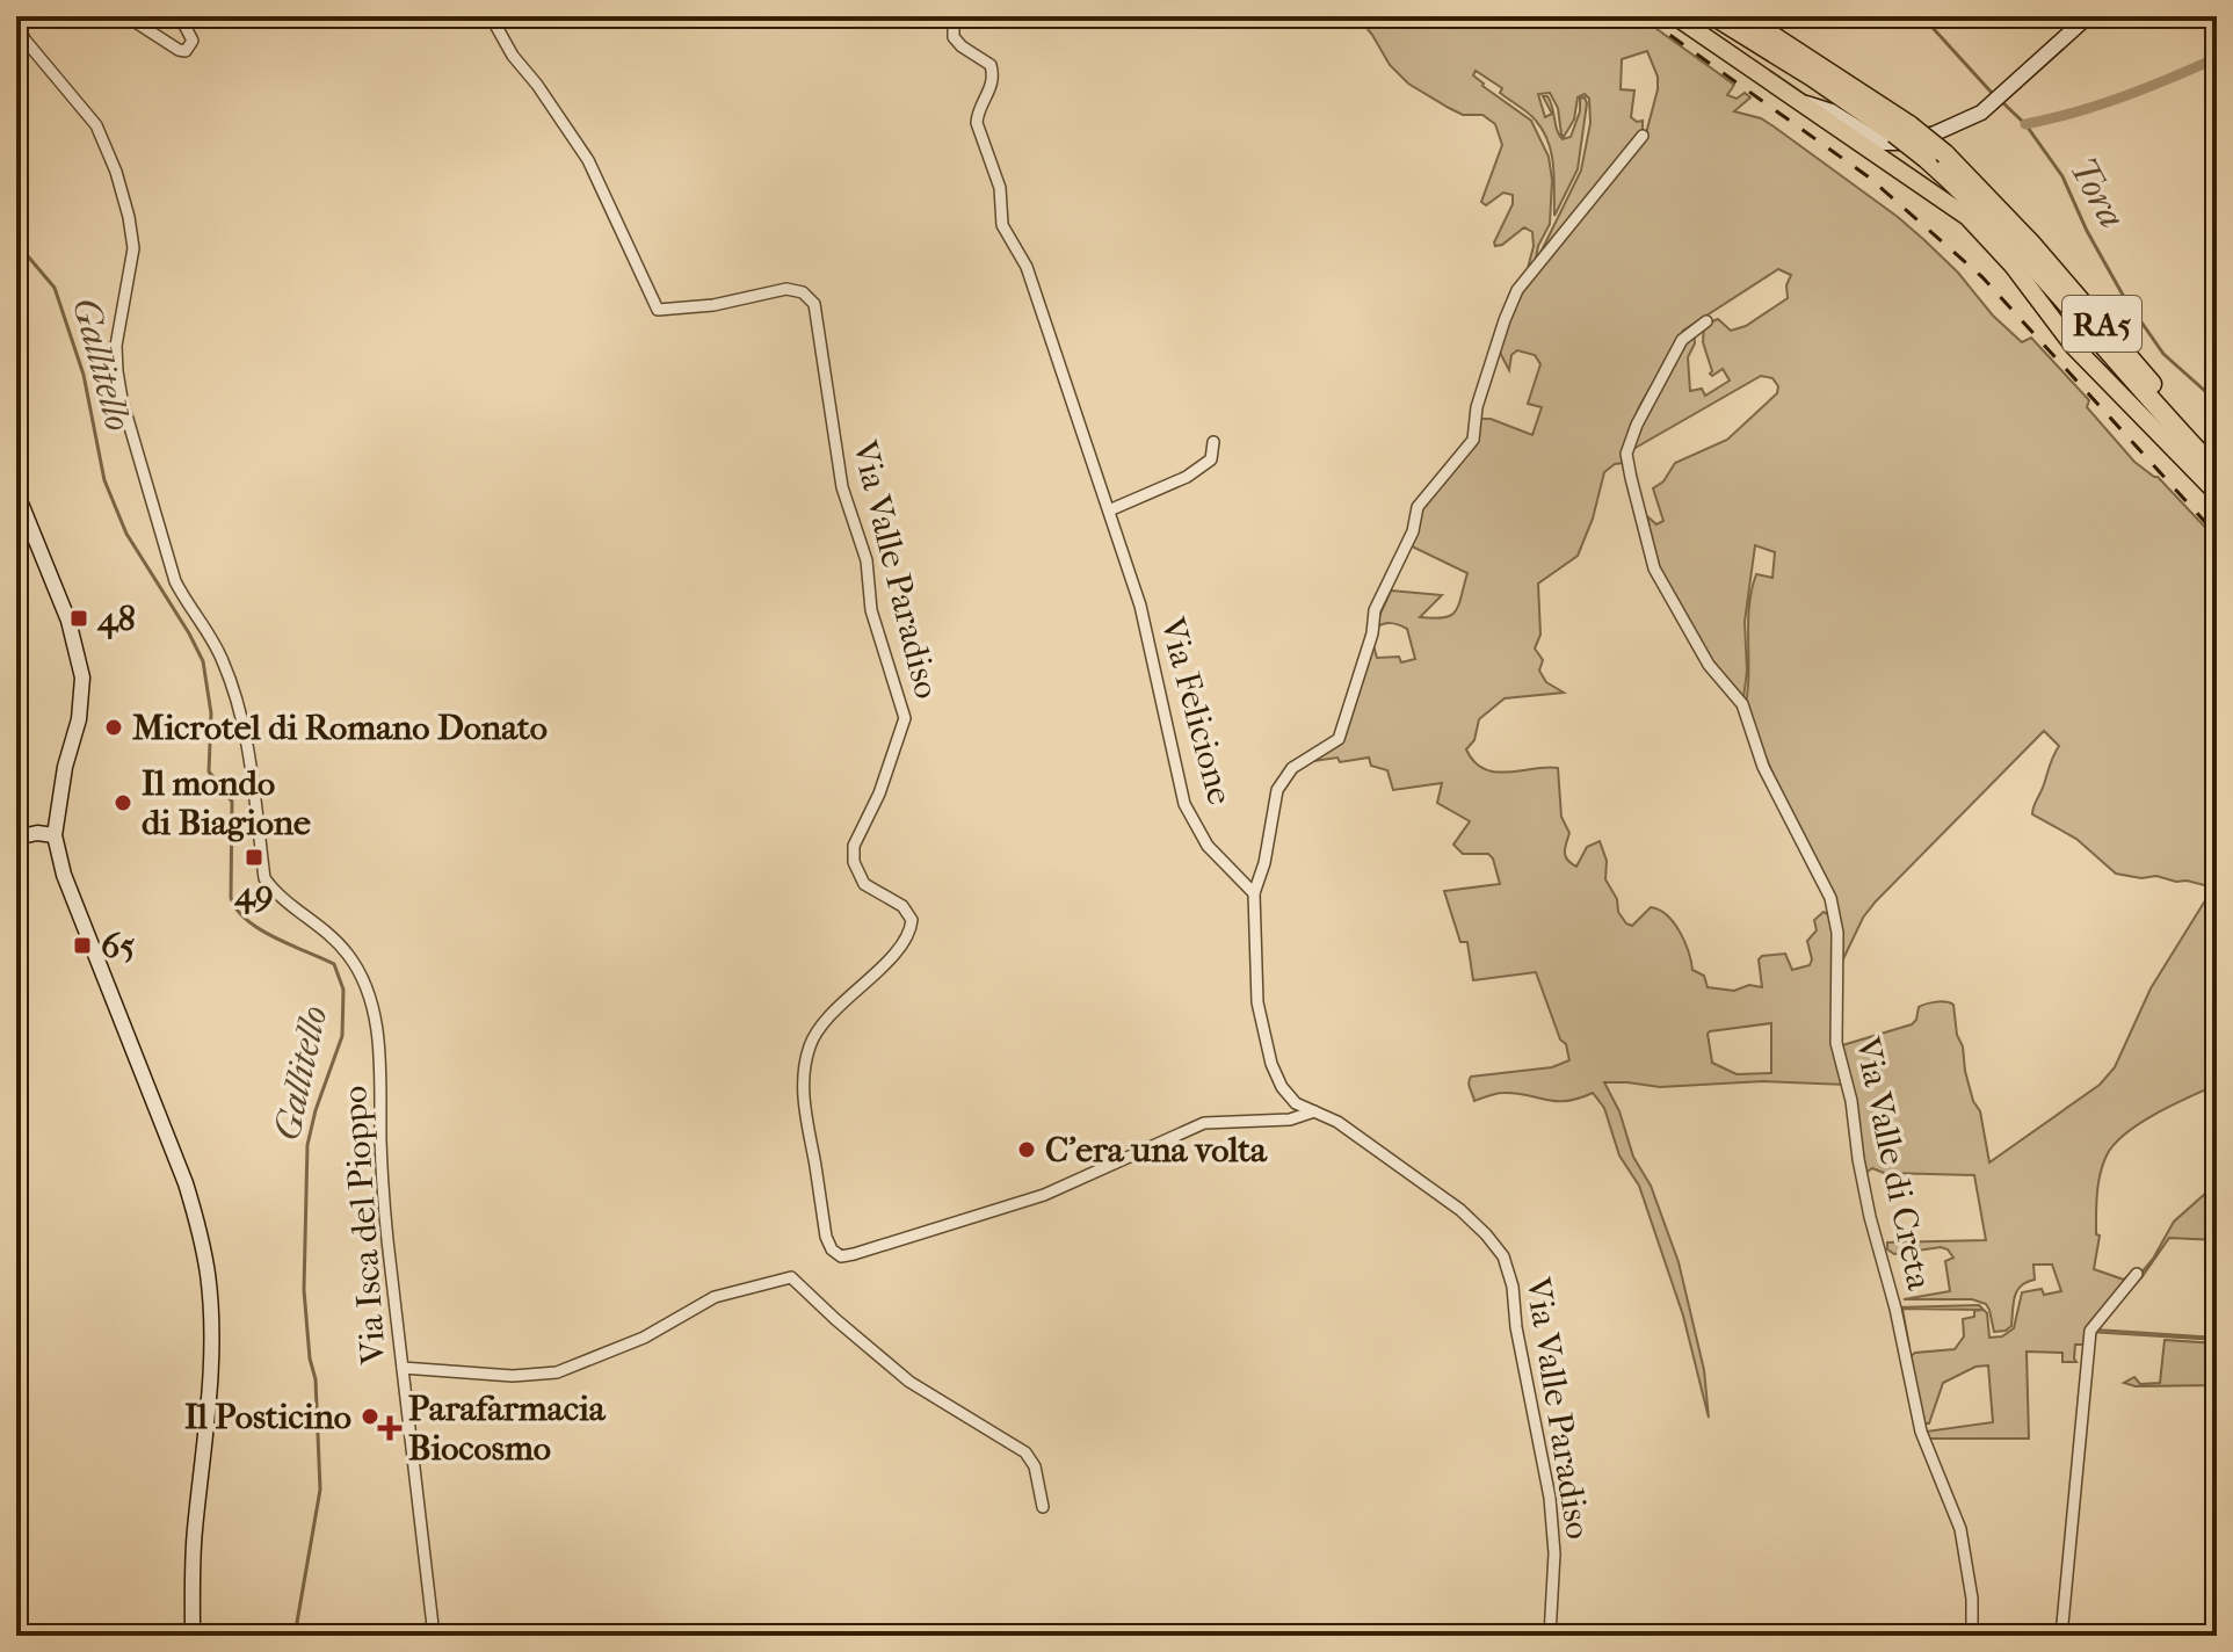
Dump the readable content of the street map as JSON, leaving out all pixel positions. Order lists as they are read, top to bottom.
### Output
{
  "streets": {
    "highway": ["RA5"],
    "street": [
      "Via Valle Paradiso",
      "Via Felicione",
      "Via Valle di Creta",
      "Via Isca del Pioppo"
    ]
  },
  "water": ["Tora", "Gallitello"],
  "places": {
    "transit": ["48", "49", "65"],
    "other": [
      "Microtel di Romano Donato",
      "Il mondo di Biagione",
      "C'era una volta",
      "Il Posticino"
    ],
    "health": ["Parafarmacia Biocosmo"]
  }
}
